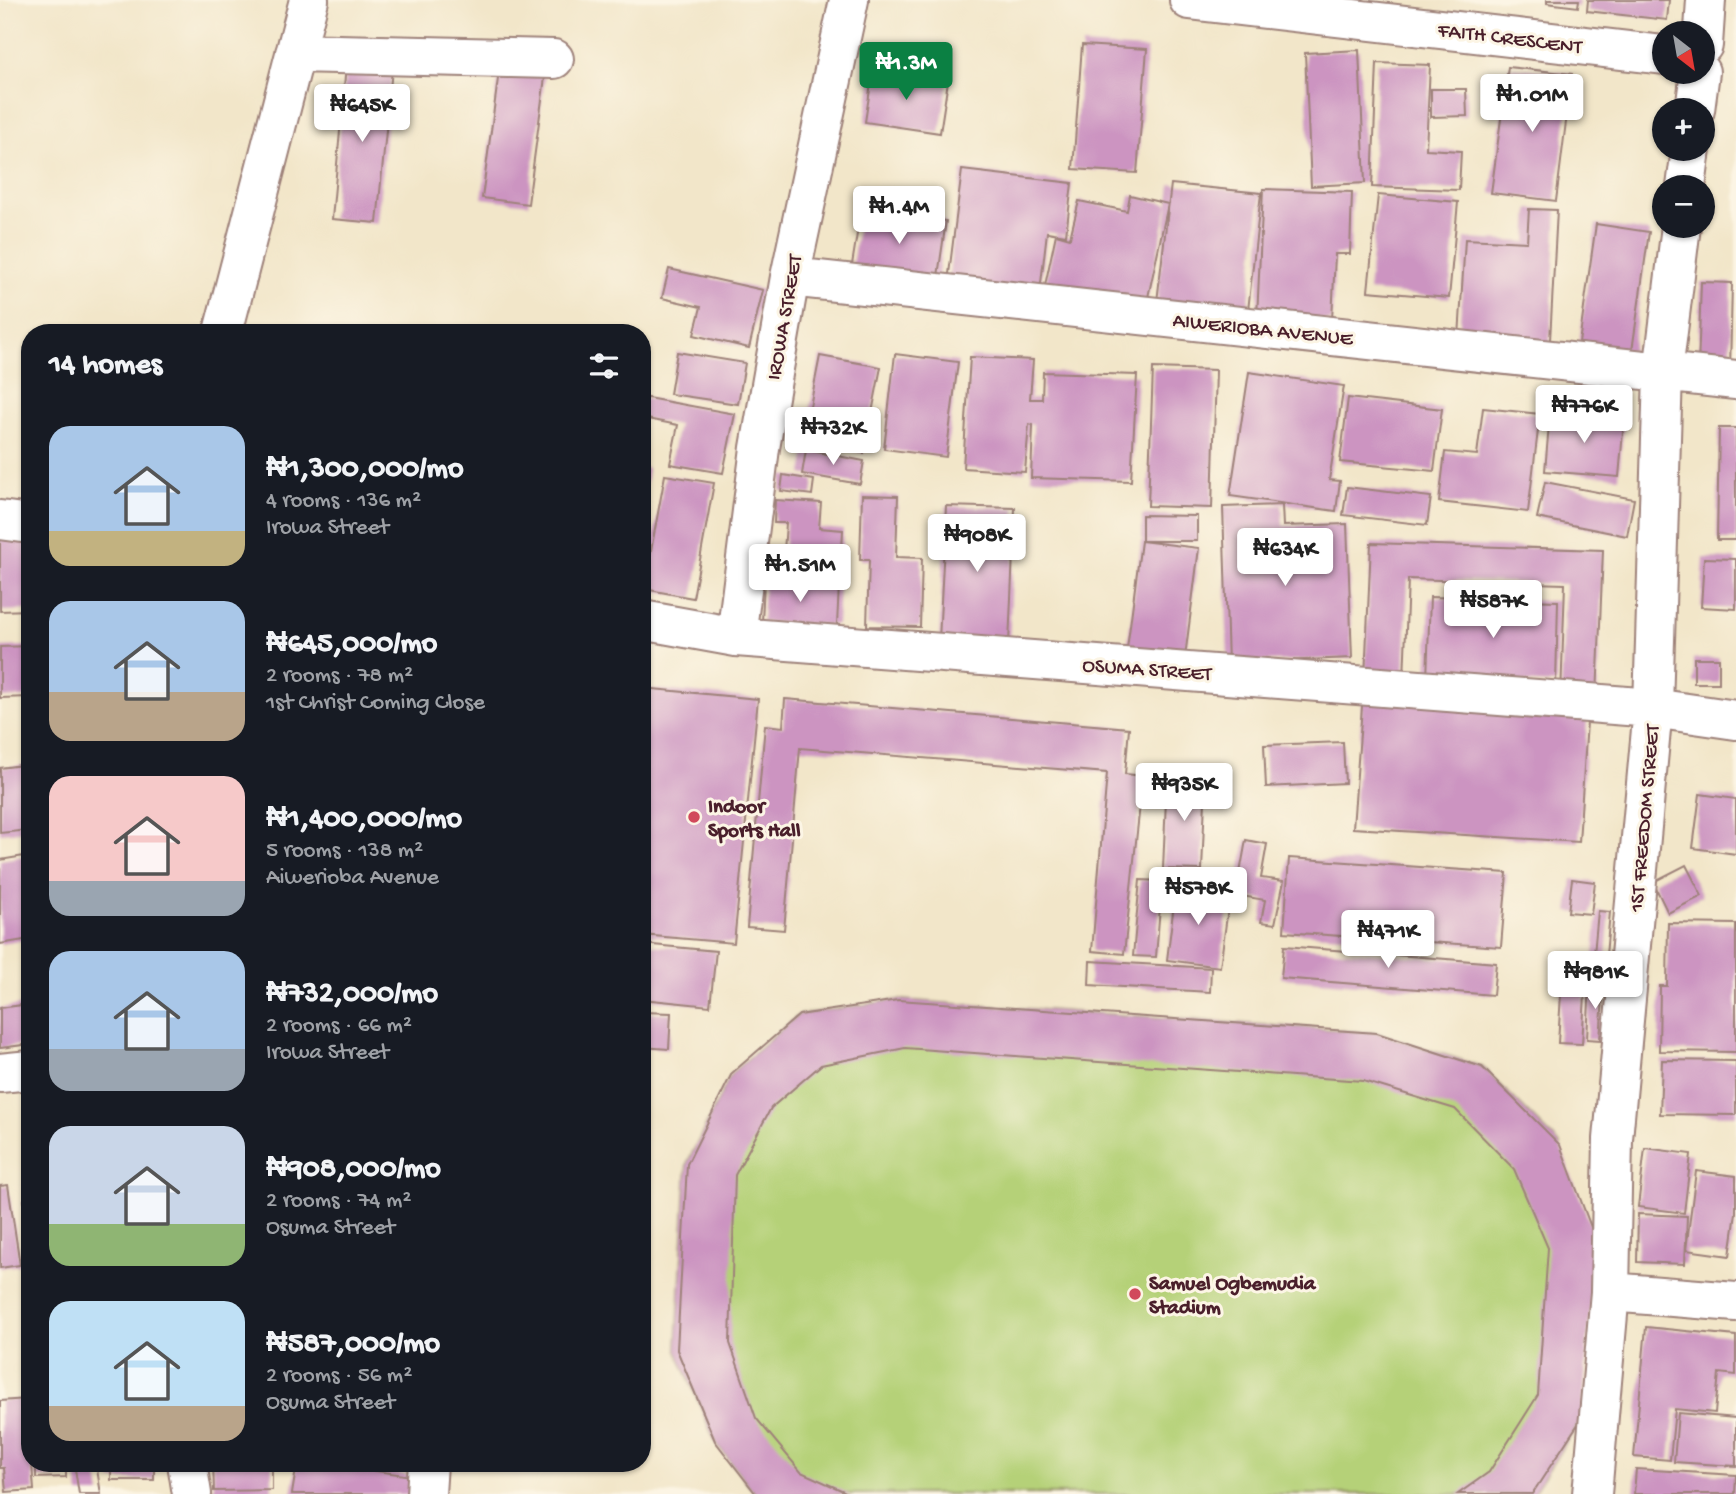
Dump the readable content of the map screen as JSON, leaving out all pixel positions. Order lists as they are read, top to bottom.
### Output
{
  "streets": {
    "street": [
      "FAITH CRESCENT",
      "IROWA STREET",
      "AIWERIOBA AVENUE",
      "OSUMA STREET",
      "1ST FREEDOM STREET"
    ]
  },
  "crossings": [
    ["IROWA STREET", "AIWERIOBA AVENUE"],
    ["IROWA STREET", "OSUMA STREET"],
    ["AIWERIOBA AVENUE", "1ST FREEDOM STREET"],
    ["OSUMA STREET", "1ST FREEDOM STREET"]
  ],
  "places": ["Indoor Sports Hall", "Samuel Ogbemudia Stadium"],
  "north": "bottom right",
  "page": {
    "map_buttons": ["+", "−"],
    "price": [
      "₦1.3M",
      "₦1.01M",
      "₦645K",
      "₦1.4M",
      "₦776K",
      "₦732K",
      "₦908K",
      "₦634K",
      "₦1.51M",
      "₦587K",
      "₦935K",
      "₦578K",
      "₦471K",
      "₦981K"
    ],
    "heading": "14 homes",
    "list": [
      {
        "name": "₦1,300,000/mo",
        "note": "4 rooms · 136 m² · Irowa Street"
      },
      {
        "name": "₦645,000/mo",
        "note": "2 rooms · 78 m² · 1st Christ Coming Close"
      },
      {
        "name": "₦1,400,000/mo",
        "note": "5 rooms · 138 m² · Aiwerioba Avenue"
      },
      {
        "name": "₦732,000/mo",
        "note": "2 rooms · 66 m² · Irowa Street"
      },
      {
        "name": "₦908,000/mo",
        "note": "2 rooms · 74 m² · Osuma Street"
      },
      {
        "name": "₦587,000/mo",
        "note": "2 rooms · 56 m² · Osuma Street"
      }
    ]
  }
}
